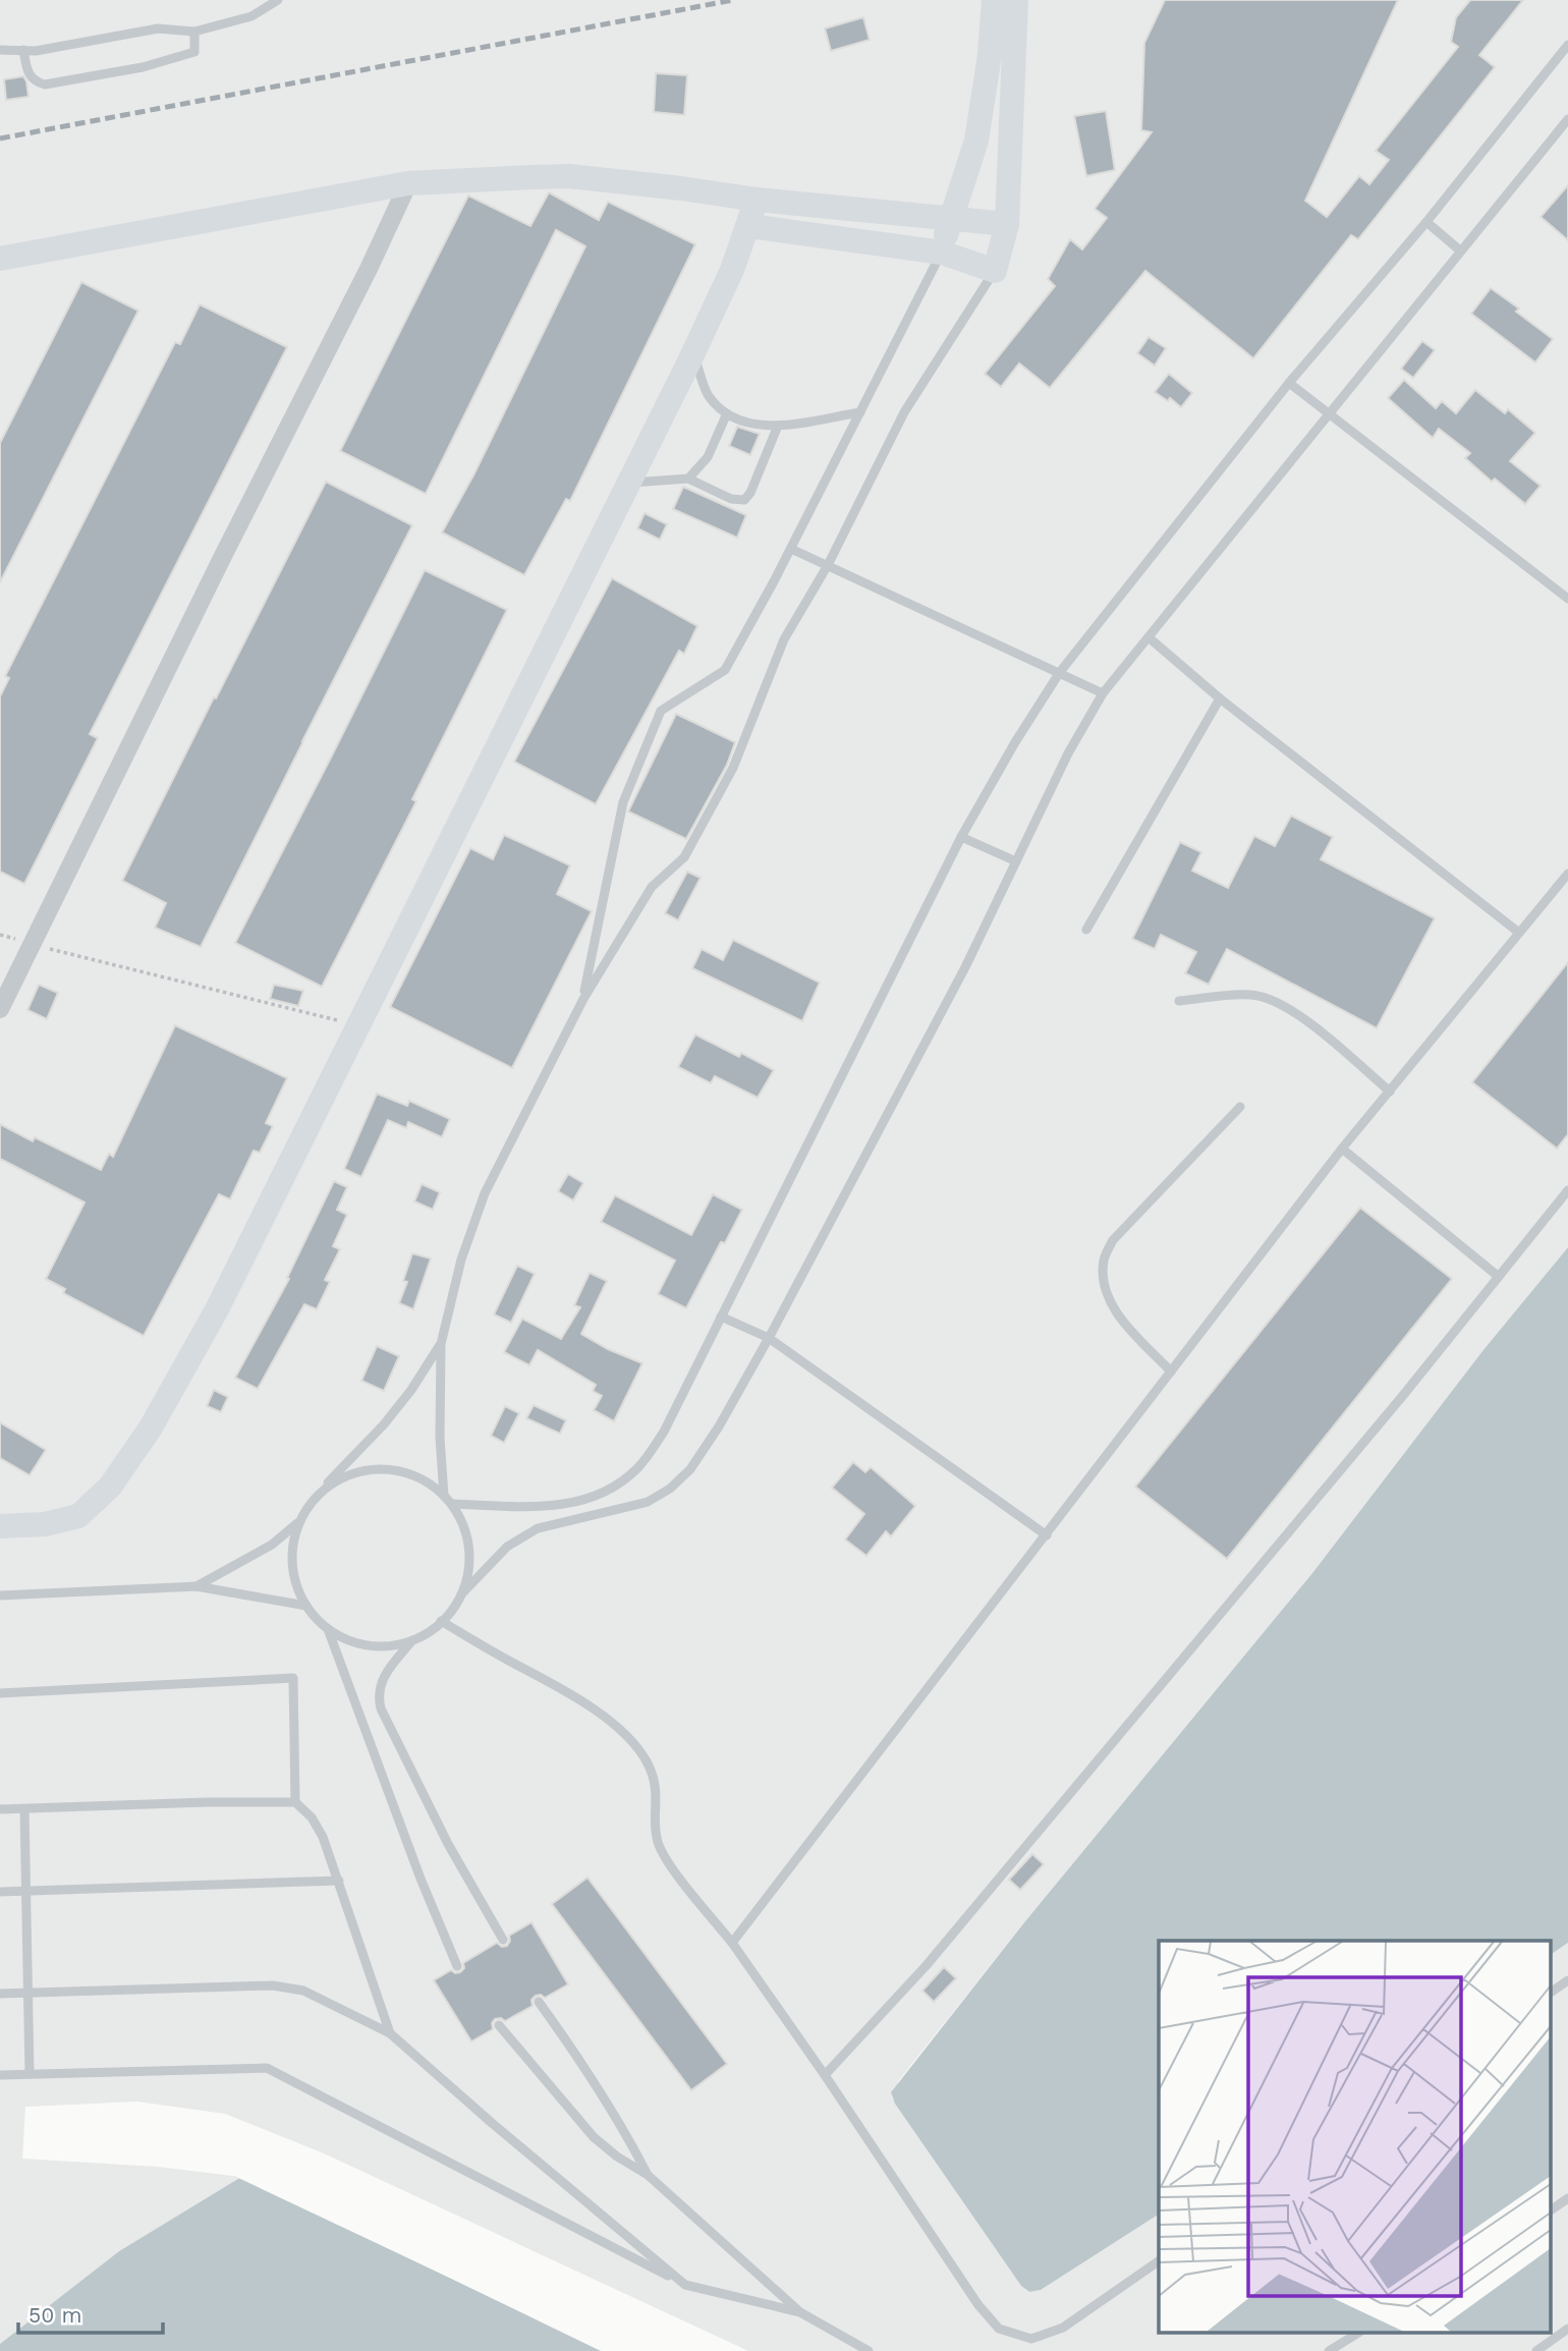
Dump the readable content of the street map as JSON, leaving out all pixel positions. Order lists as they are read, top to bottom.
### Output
{
  "scale_bar": "50 m"
}
